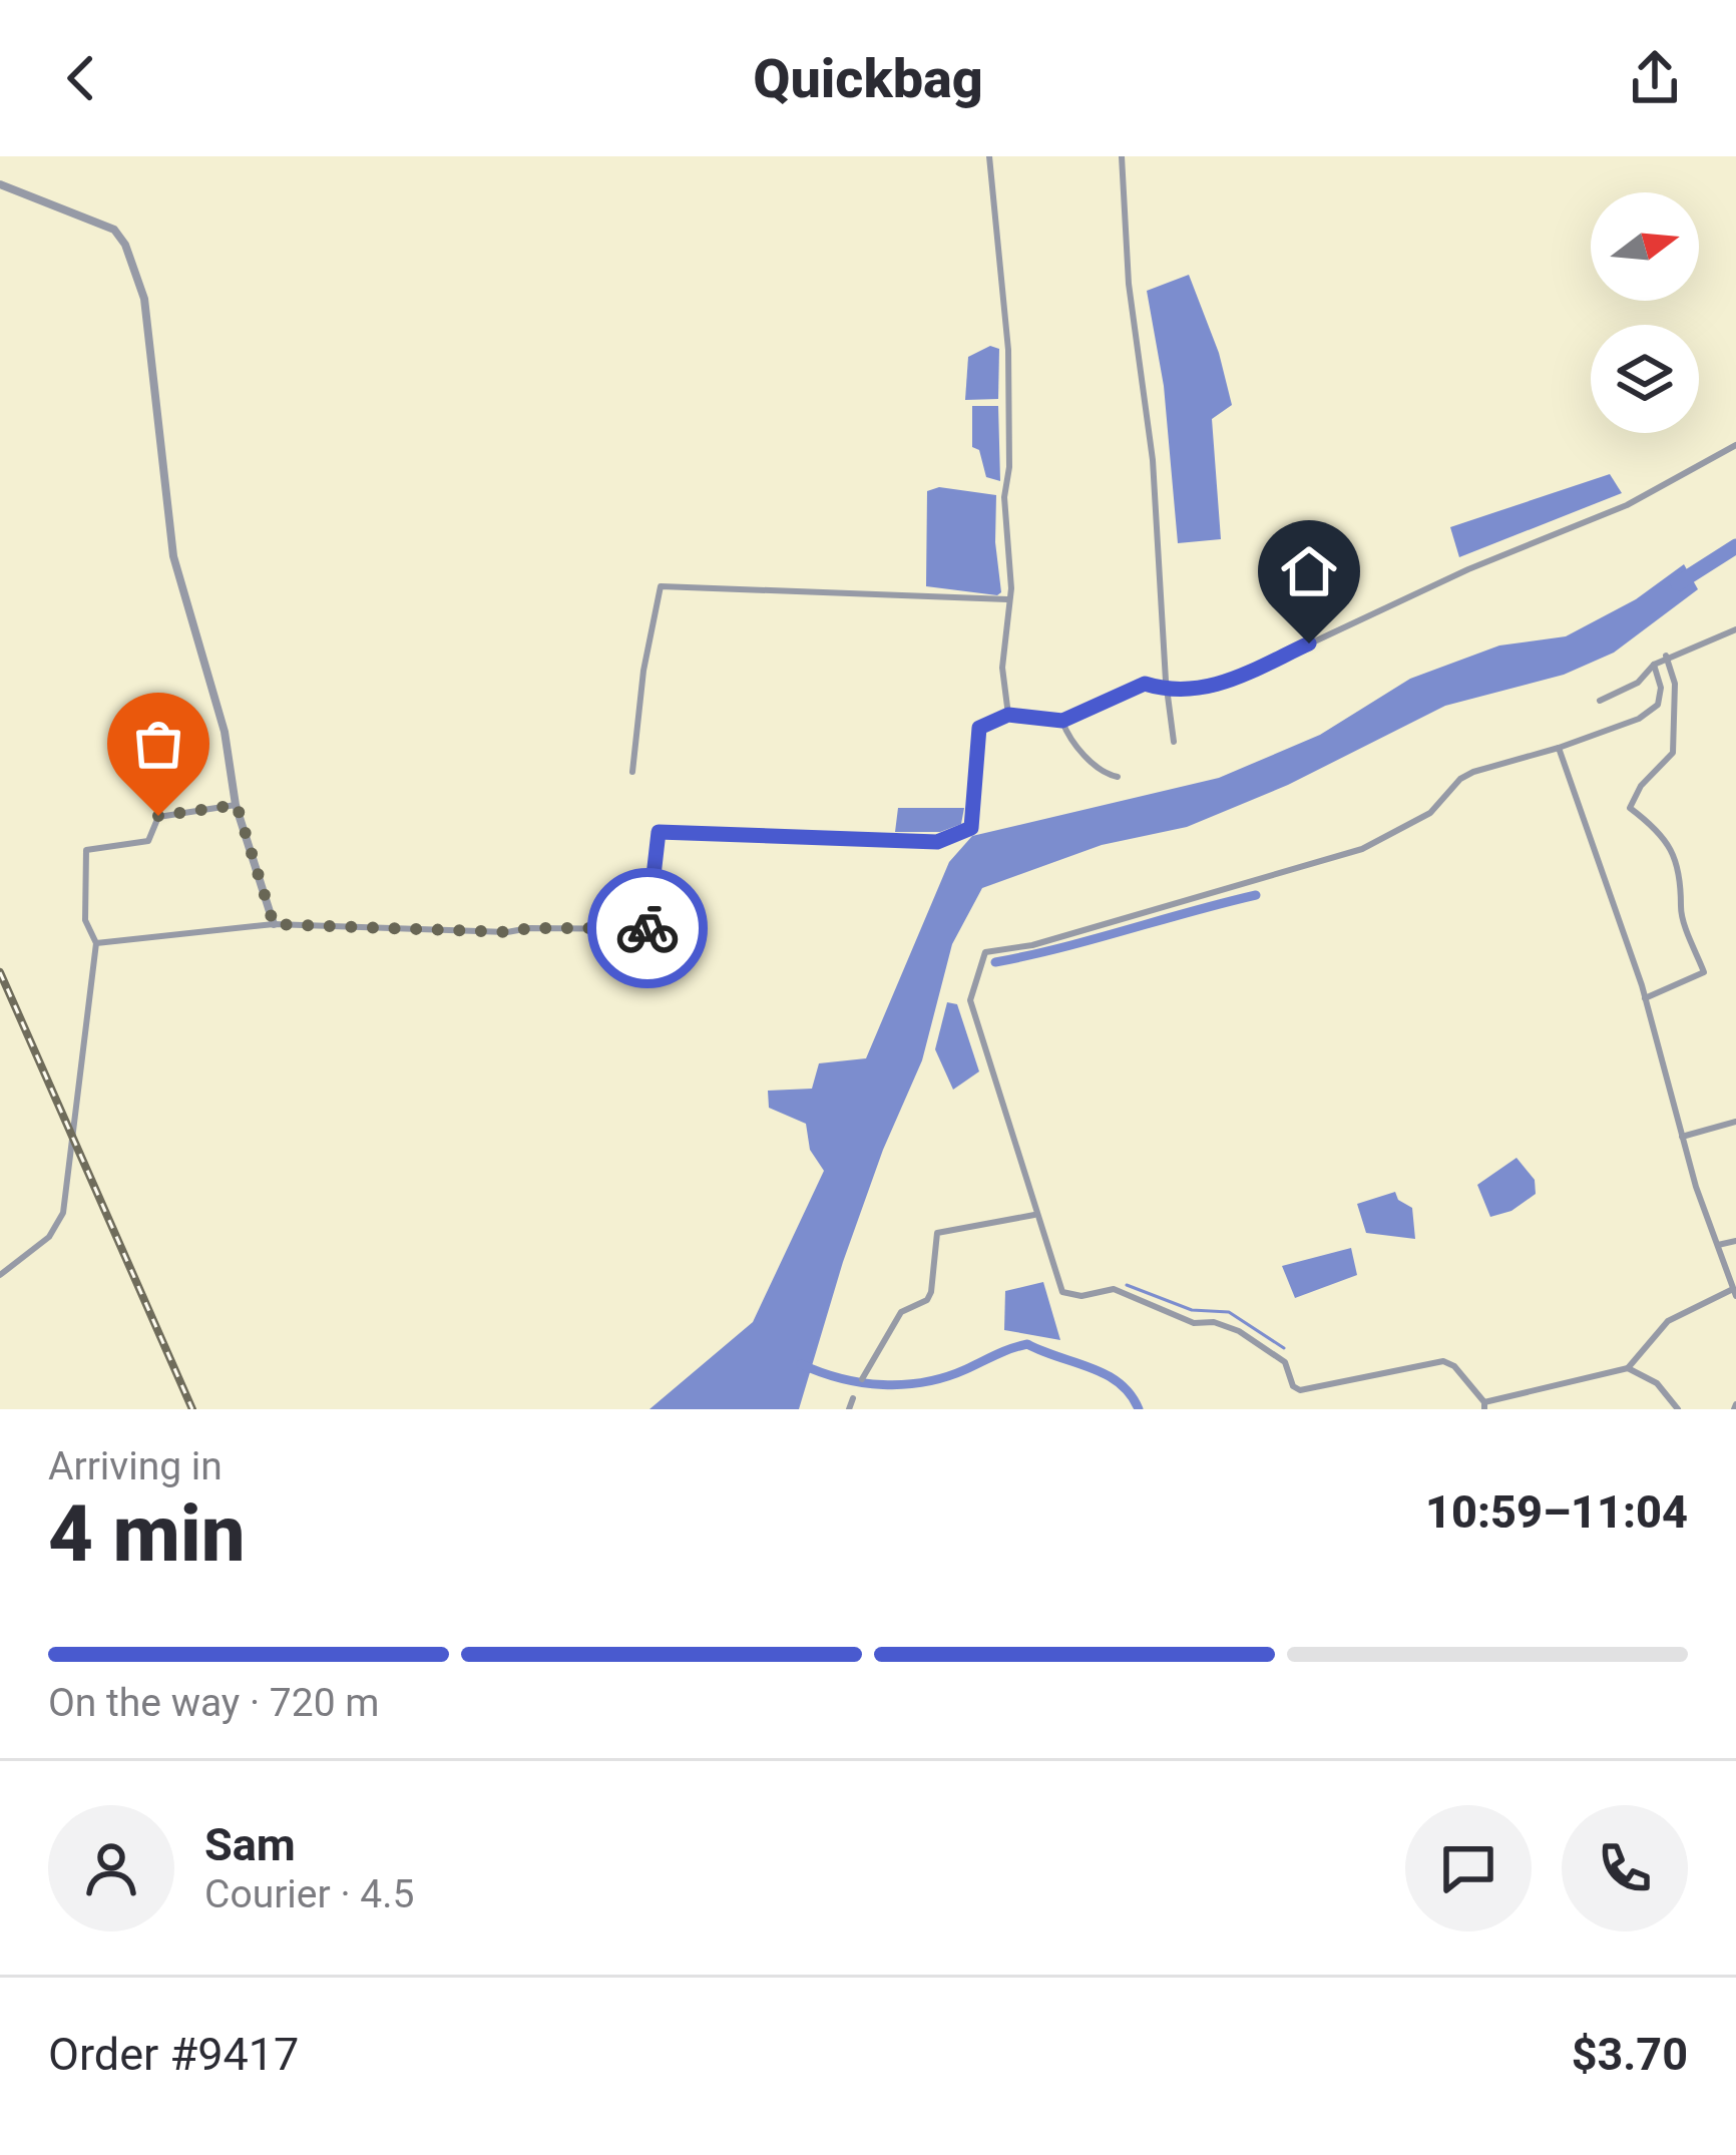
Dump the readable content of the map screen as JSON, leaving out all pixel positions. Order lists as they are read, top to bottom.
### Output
{
  "north": "right",
  "page": {
    "header": "Quickbag",
    "heading": ["4 min", "Arriving in", "10:59–11:04"],
    "panel": [
      "Sam",
      "Courier · 4.5",
      "Order #9417",
      "$3.70"
    ],
    "bar": "On the way · 720 m"
  }
}
